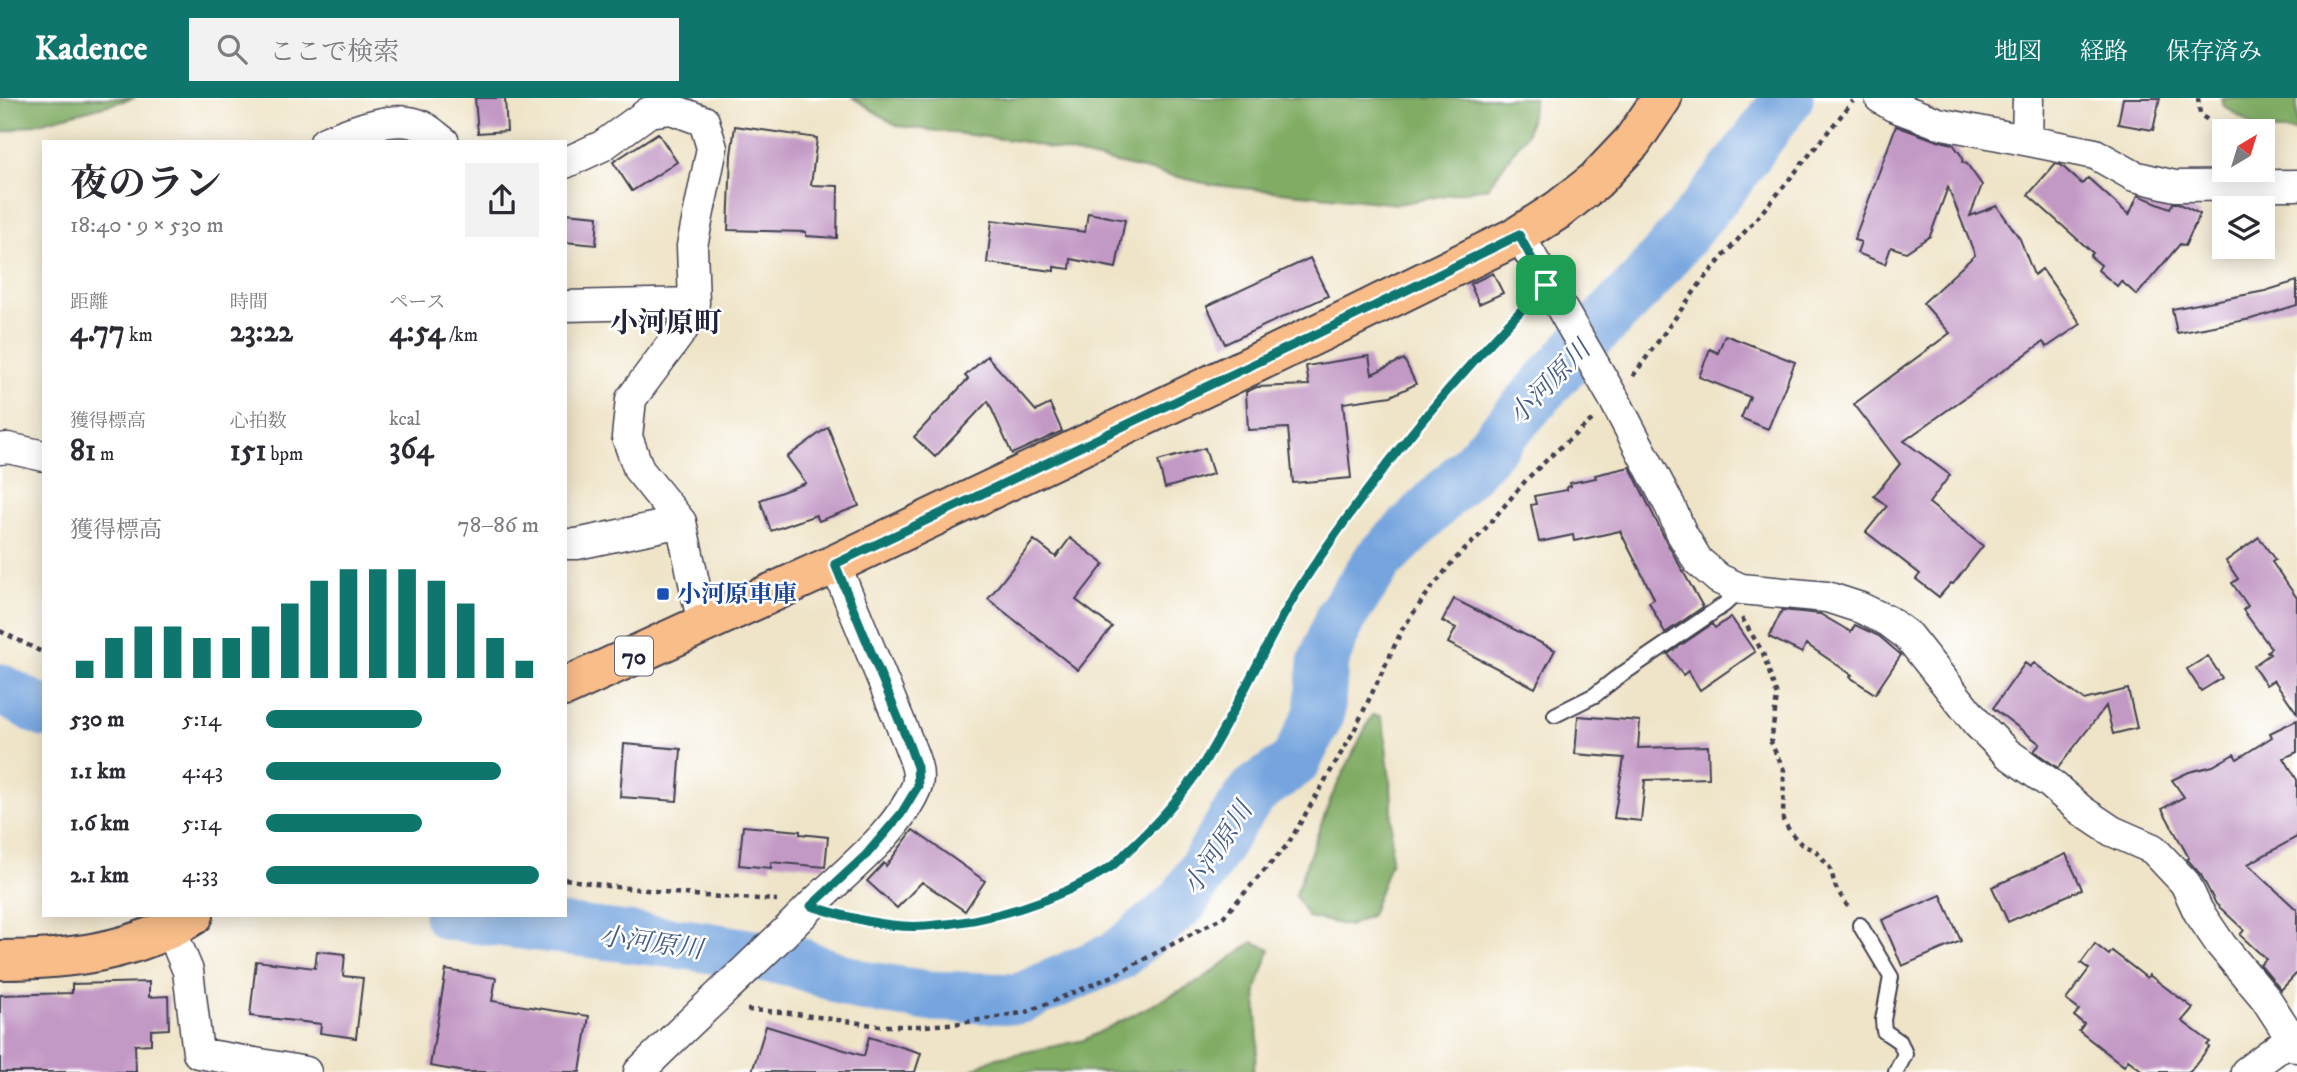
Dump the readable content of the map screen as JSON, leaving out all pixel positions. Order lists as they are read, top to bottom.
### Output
{
  "streets": {
    "main road": ["70"]
  },
  "districts": ["小河原町"],
  "water": ["小河原川"],
  "places": {
    "transit": ["小河原車庫"]
  },
  "north": "top right",
  "page": {
    "header": "Kadence",
    "search": "ここで検索",
    "nav": ["地図", "経路", "保存済み"],
    "heading": ["夜のラン", "18:40 · 9 × 530 m"],
    "stats": [
      ["距離", "4.77 km"],
      ["時間", "23:22"],
      ["ペース", "4:54 /km"],
      ["獲得標高", "81 m"],
      ["心拍数", "151 bpm"],
      ["kcal", "364"]
    ],
    "chart": ["獲得標高", "78–86 m"],
    "list": [
      {
        "name": "530 m",
        "note": "5:14"
      },
      {
        "name": "1.1 km",
        "note": "4:43"
      },
      {
        "name": "1.6 km",
        "note": "5:14"
      },
      {
        "name": "2.1 km",
        "note": "4:33"
      }
    ]
  }
}
